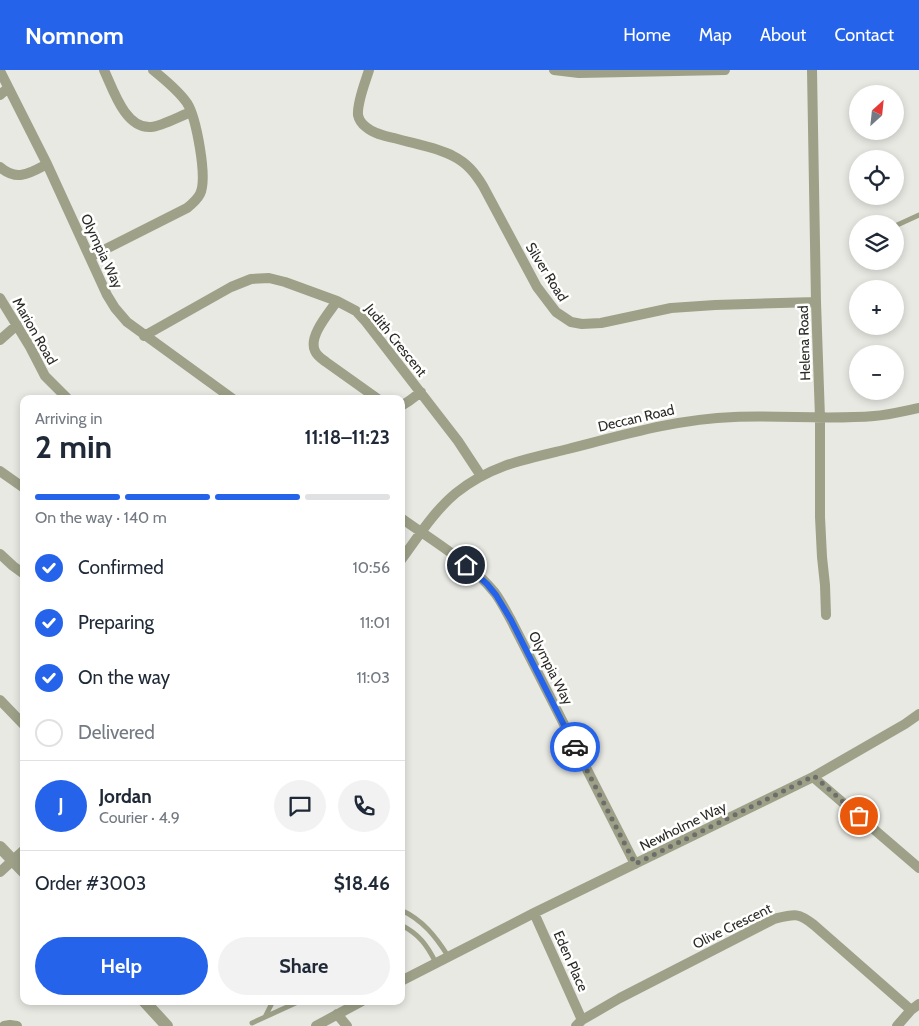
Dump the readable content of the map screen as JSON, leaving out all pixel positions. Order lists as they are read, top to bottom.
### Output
{
  "streets": {
    "street": [
      "Olympia Way",
      "Silver Road",
      "Marion Road",
      "Judith Crescent",
      "Helena Road",
      "Deccan Road",
      "Newholme Way",
      "Olive Crescent",
      "Eden Place"
    ]
  },
  "crossings": [
    ["Olympia Way", "Judith Crescent"],
    ["Olympia Way", "Deccan Road"],
    ["Olympia Way", "Newholme Way"],
    ["Silver Road", "Helena Road"],
    ["Judith Crescent", "Deccan Road"],
    ["Helena Road", "Deccan Road"],
    ["Newholme Way", "Eden Place"],
    ["Olive Crescent", "Eden Place"]
  ],
  "north": "top right",
  "page": {
    "header": "Nomnom",
    "nav": [
      "Home",
      "Map",
      "About",
      "Contact"
    ],
    "map_buttons": ["+", "−"],
    "heading": ["2 min", "Arriving in", "11:18–11:23"],
    "panel": [
      "Jordan",
      "Courier · 4.9",
      "Order #3003",
      "$18.46"
    ],
    "bar": "On the way · 140 m",
    "list": [
      ["Confirmed", "10:56"],
      ["Preparing", "11:01"],
      ["On the way", "11:03"],
      "Delivered"
    ],
    "round": "J",
    "buttons": ["Help", "Share"]
  }
}
